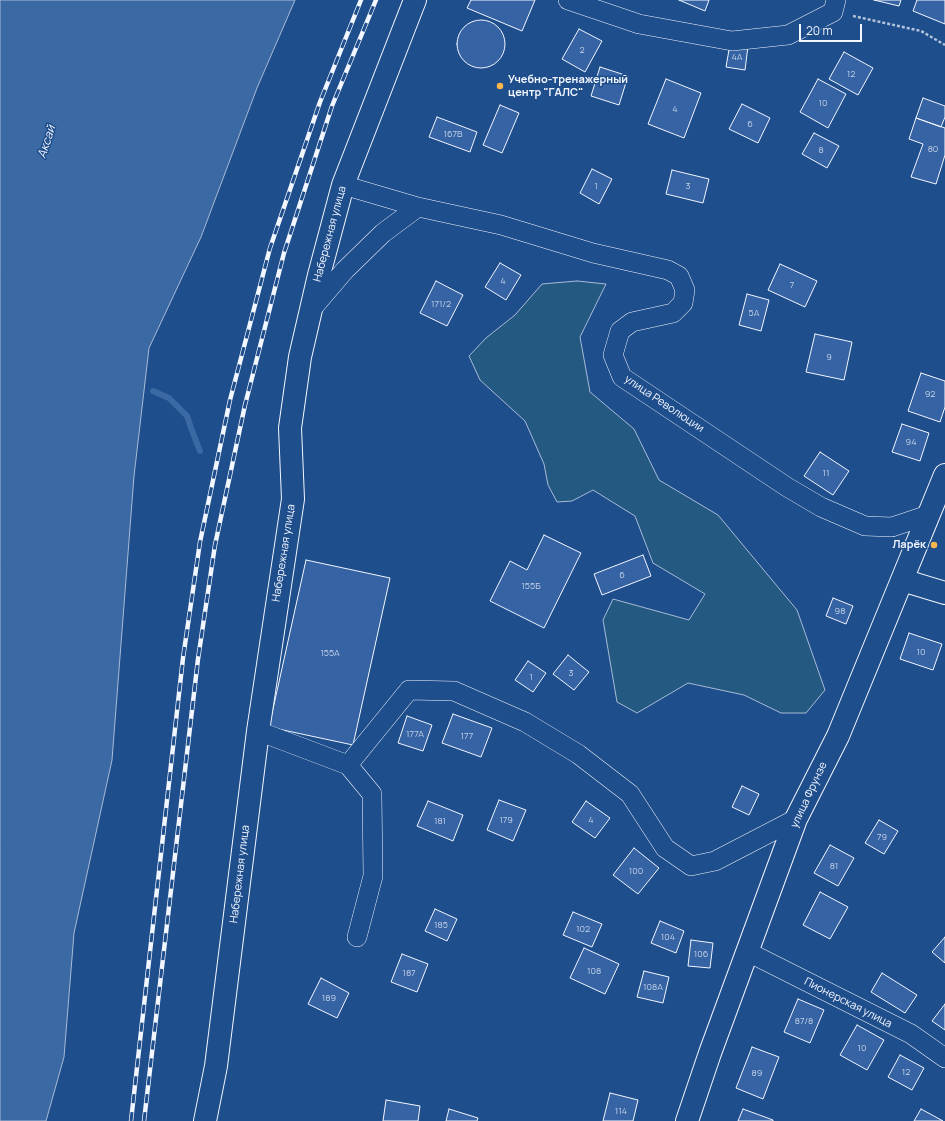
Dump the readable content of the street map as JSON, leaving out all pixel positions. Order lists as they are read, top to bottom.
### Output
{
  "streets": {
    "street": [
      "Набережная улица",
      "улица Революции",
      "улица Фрунзе",
      "Пионерская улица"
    ]
  },
  "crossings": [
    ["Набережная улица", "улица Революции"],
    ["улица Революции", "улица Фрунзе"],
    ["улица Фрунзе", "Пионерская улица"]
  ],
  "water": ["Аксай"],
  "places": ["Учебно-тренажерный центр \"ГАЛС\"", "Ларёк"],
  "house_numbers": [
    "2",
    "4А",
    "12",
    "10",
    "4",
    "6",
    "167В",
    "80",
    "8",
    "1",
    "3",
    "4",
    "7",
    "171/2",
    "5А",
    "9",
    "92",
    "94",
    "11",
    "6",
    "155Б",
    "98",
    "10",
    "155А",
    "3",
    "1",
    "177А",
    "177",
    "179",
    "4",
    "181",
    "79",
    "81",
    "100",
    "185",
    "102",
    "104",
    "106",
    "108",
    "187",
    "108А",
    "189",
    "87/8",
    "10",
    "12",
    "89",
    "114"
  ],
  "scale_bar": "20 m"
}
